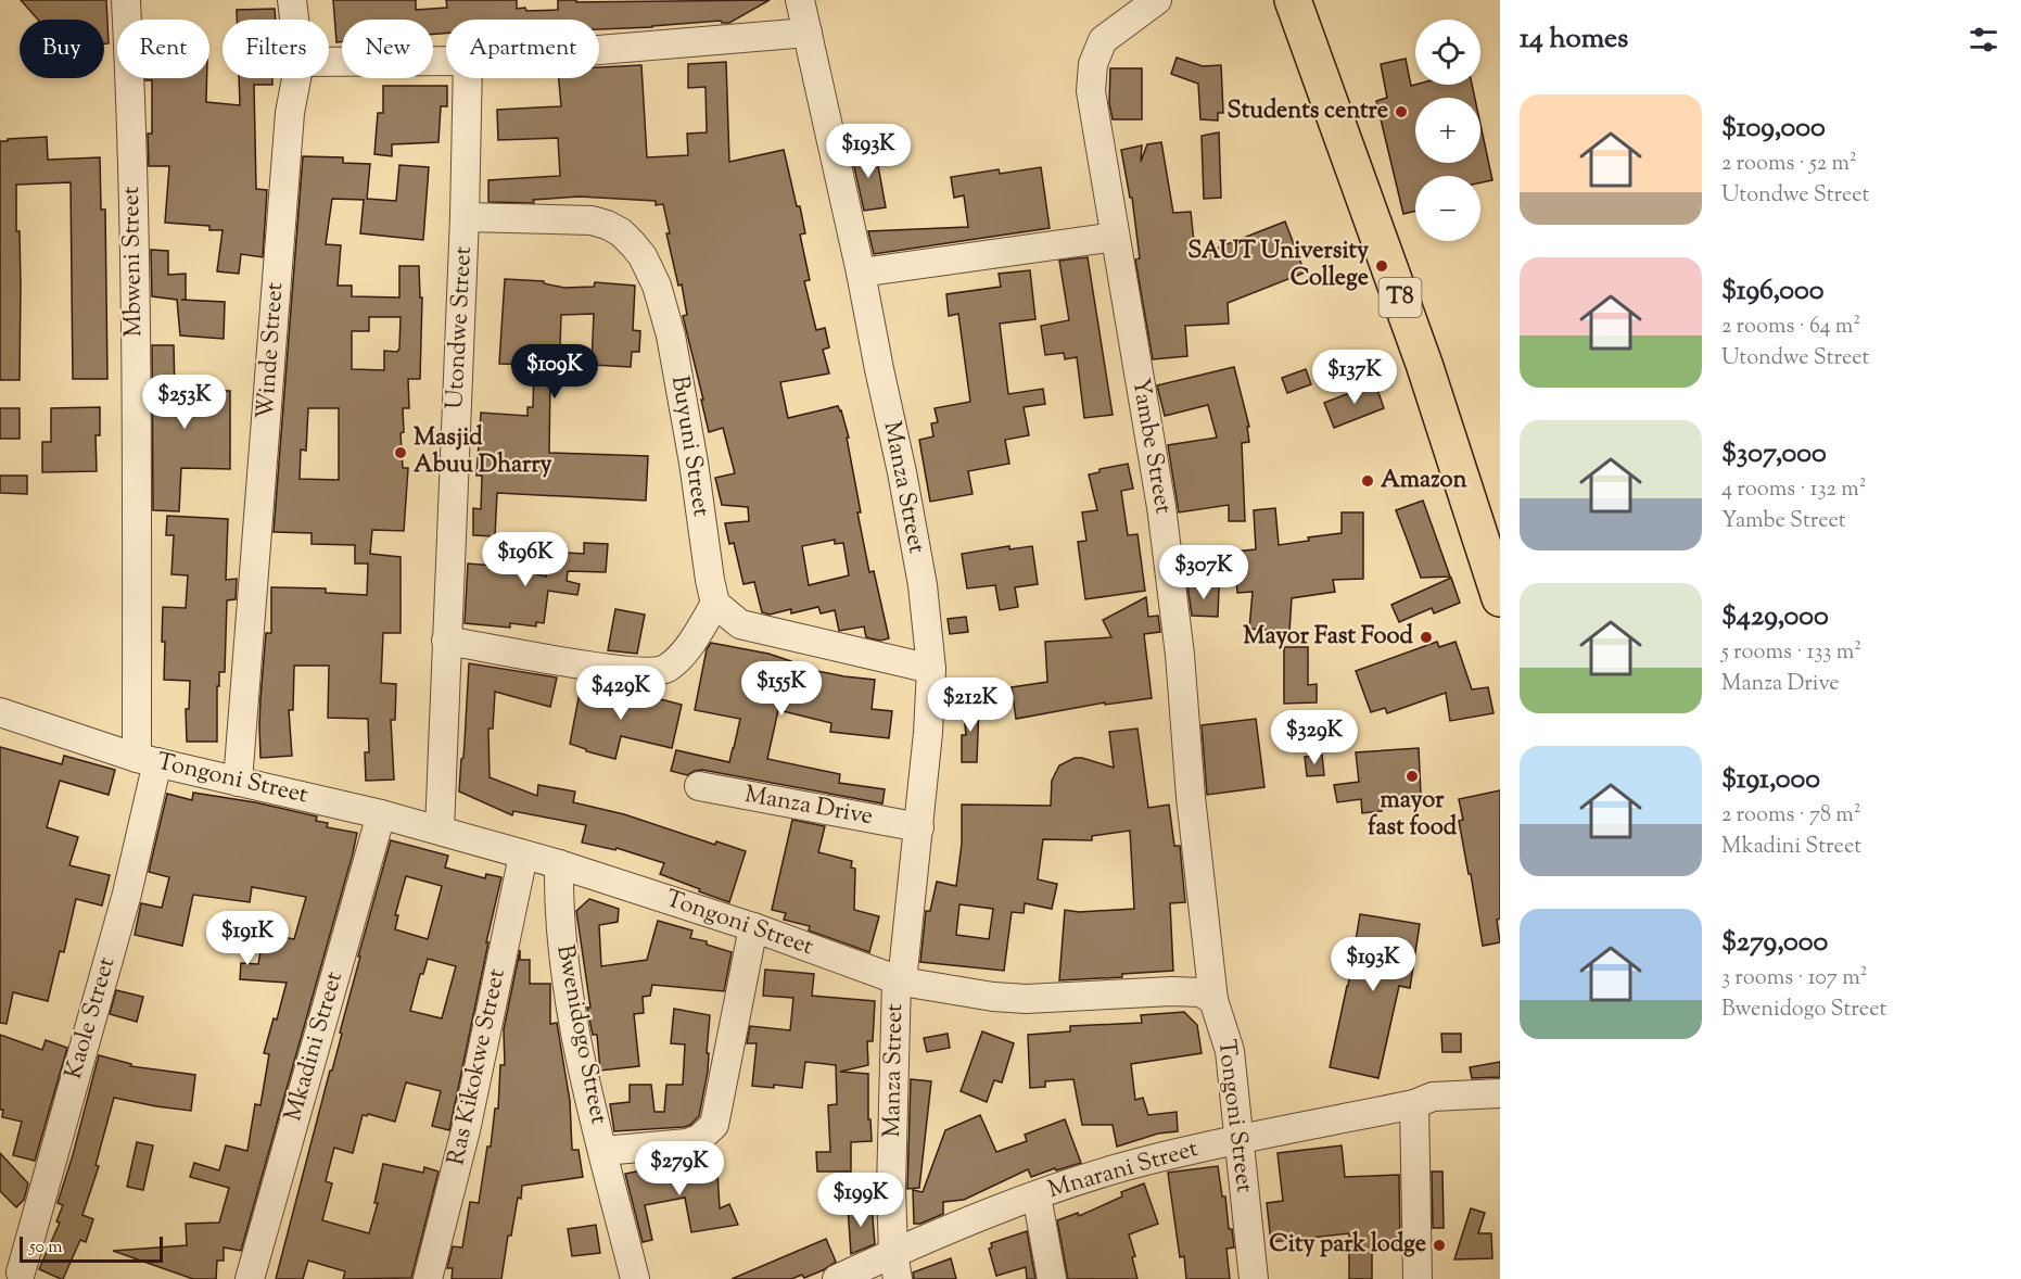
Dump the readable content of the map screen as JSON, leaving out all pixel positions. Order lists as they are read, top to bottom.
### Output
{
  "streets": {
    "highway": ["T8"],
    "street": [
      "Mbweni Street",
      "Utondwe Street",
      "Winde Street",
      "Buyuni Street",
      "Yambe Street",
      "Manza Street",
      "Tongoni Street",
      "Manza Drive",
      "Kaole Street",
      "Bwenidogo Street",
      "Mkadini Street",
      "Ras Kikokwe Street",
      "Mnarani Street"
    ]
  },
  "crossings": [
    ["Mbweni Street", "Tongoni Street"],
    ["Mbweni Street", "Kaole Street"],
    ["Utondwe Street", "Buyuni Street"],
    ["Utondwe Street", "Tongoni Street"],
    ["Winde Street", "Tongoni Street"],
    ["Yambe Street", "Tongoni Street"],
    ["Manza Street", "Tongoni Street"],
    ["Manza Street", "Manza Drive"],
    ["Manza Street", "Mnarani Street"],
    ["Tongoni Street", "Kaole Street"],
    ["Tongoni Street", "Bwenidogo Street"],
    ["Tongoni Street", "Mkadini Street"],
    ["Tongoni Street", "Ras Kikokwe Street"],
    ["Tongoni Street", "Mnarani Street"]
  ],
  "places": [
    "Students centre",
    "SAUT University College",
    "Masjid Abuu Dharry",
    "Amazon",
    "Mayor Fast Food",
    "mayor fast food",
    "City park lodge"
  ],
  "scale_bar": "50 m",
  "page": {
    "heading": "14 homes",
    "map_buttons": ["+", "−"],
    "chip": [
      "Buy",
      "Rent",
      "Filters",
      "New",
      "Apartment"
    ],
    "list": [
      {
        "name": "$109,000",
        "note": "2 rooms · 52 m² · Utondwe Street"
      },
      {
        "name": "$196,000",
        "note": "2 rooms · 64 m² · Utondwe Street"
      },
      {
        "name": "$307,000",
        "note": "4 rooms · 132 m² · Yambe Street"
      },
      {
        "name": "$429,000",
        "note": "5 rooms · 133 m² · Manza Drive"
      },
      {
        "name": "$191,000",
        "note": "2 rooms · 78 m² · Mkadini Street"
      },
      {
        "name": "$279,000",
        "note": "3 rooms · 107 m² · Bwenidogo Street"
      }
    ],
    "price": [
      "$193K",
      "$109K",
      "$137K",
      "$253K",
      "$196K",
      "$307K",
      "$155K",
      "$429K",
      "$212K",
      "$329K",
      "$191K",
      "$193K",
      "$279K",
      "$199K"
    ],
    "scale": "50 m"
  }
}
